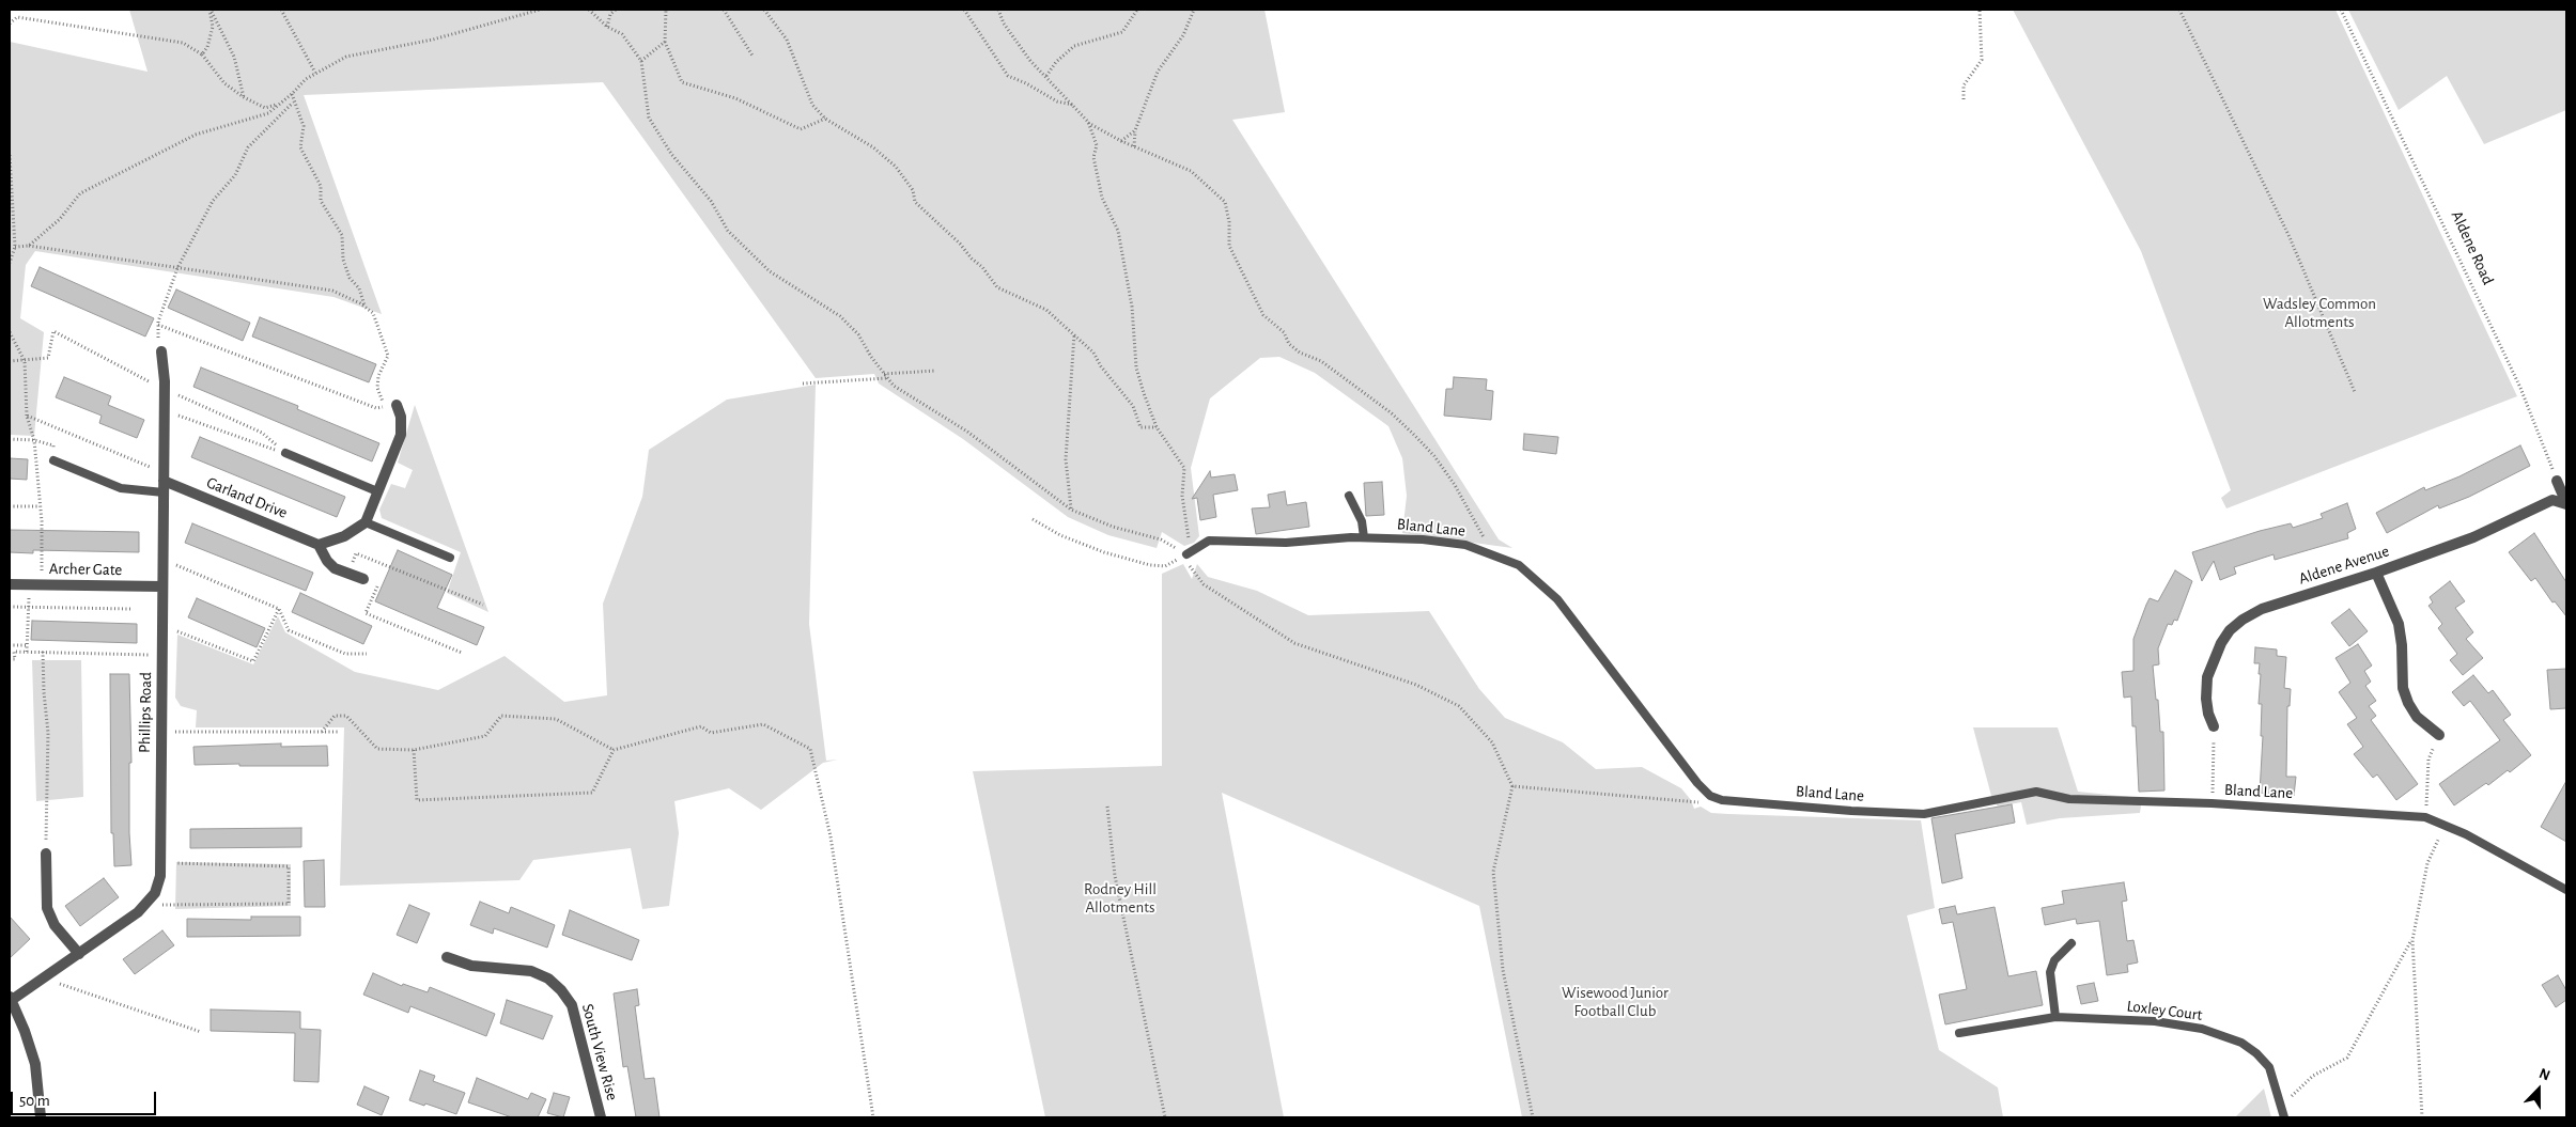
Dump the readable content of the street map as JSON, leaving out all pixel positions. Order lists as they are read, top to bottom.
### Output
{
  "streets": {
    "street": [
      "Garland Drive",
      "Aldene Avenue",
      "Archer Gate",
      "Phillips Road",
      "South View Rise"
    ],
    "lane": ["Bland Lane", "Loxley Court"],
    "path": ["Aldene Road"]
  },
  "crossings": [
    ["Garland Drive", "Phillips Road"],
    ["Archer Gate", "Phillips Road"]
  ],
  "parks": ["Wadsley Common Allotments", "Rodney Hill Allotments", "Wisewood Junior Football Club"],
  "scale_bar": "50 m",
  "north": "top"
}
